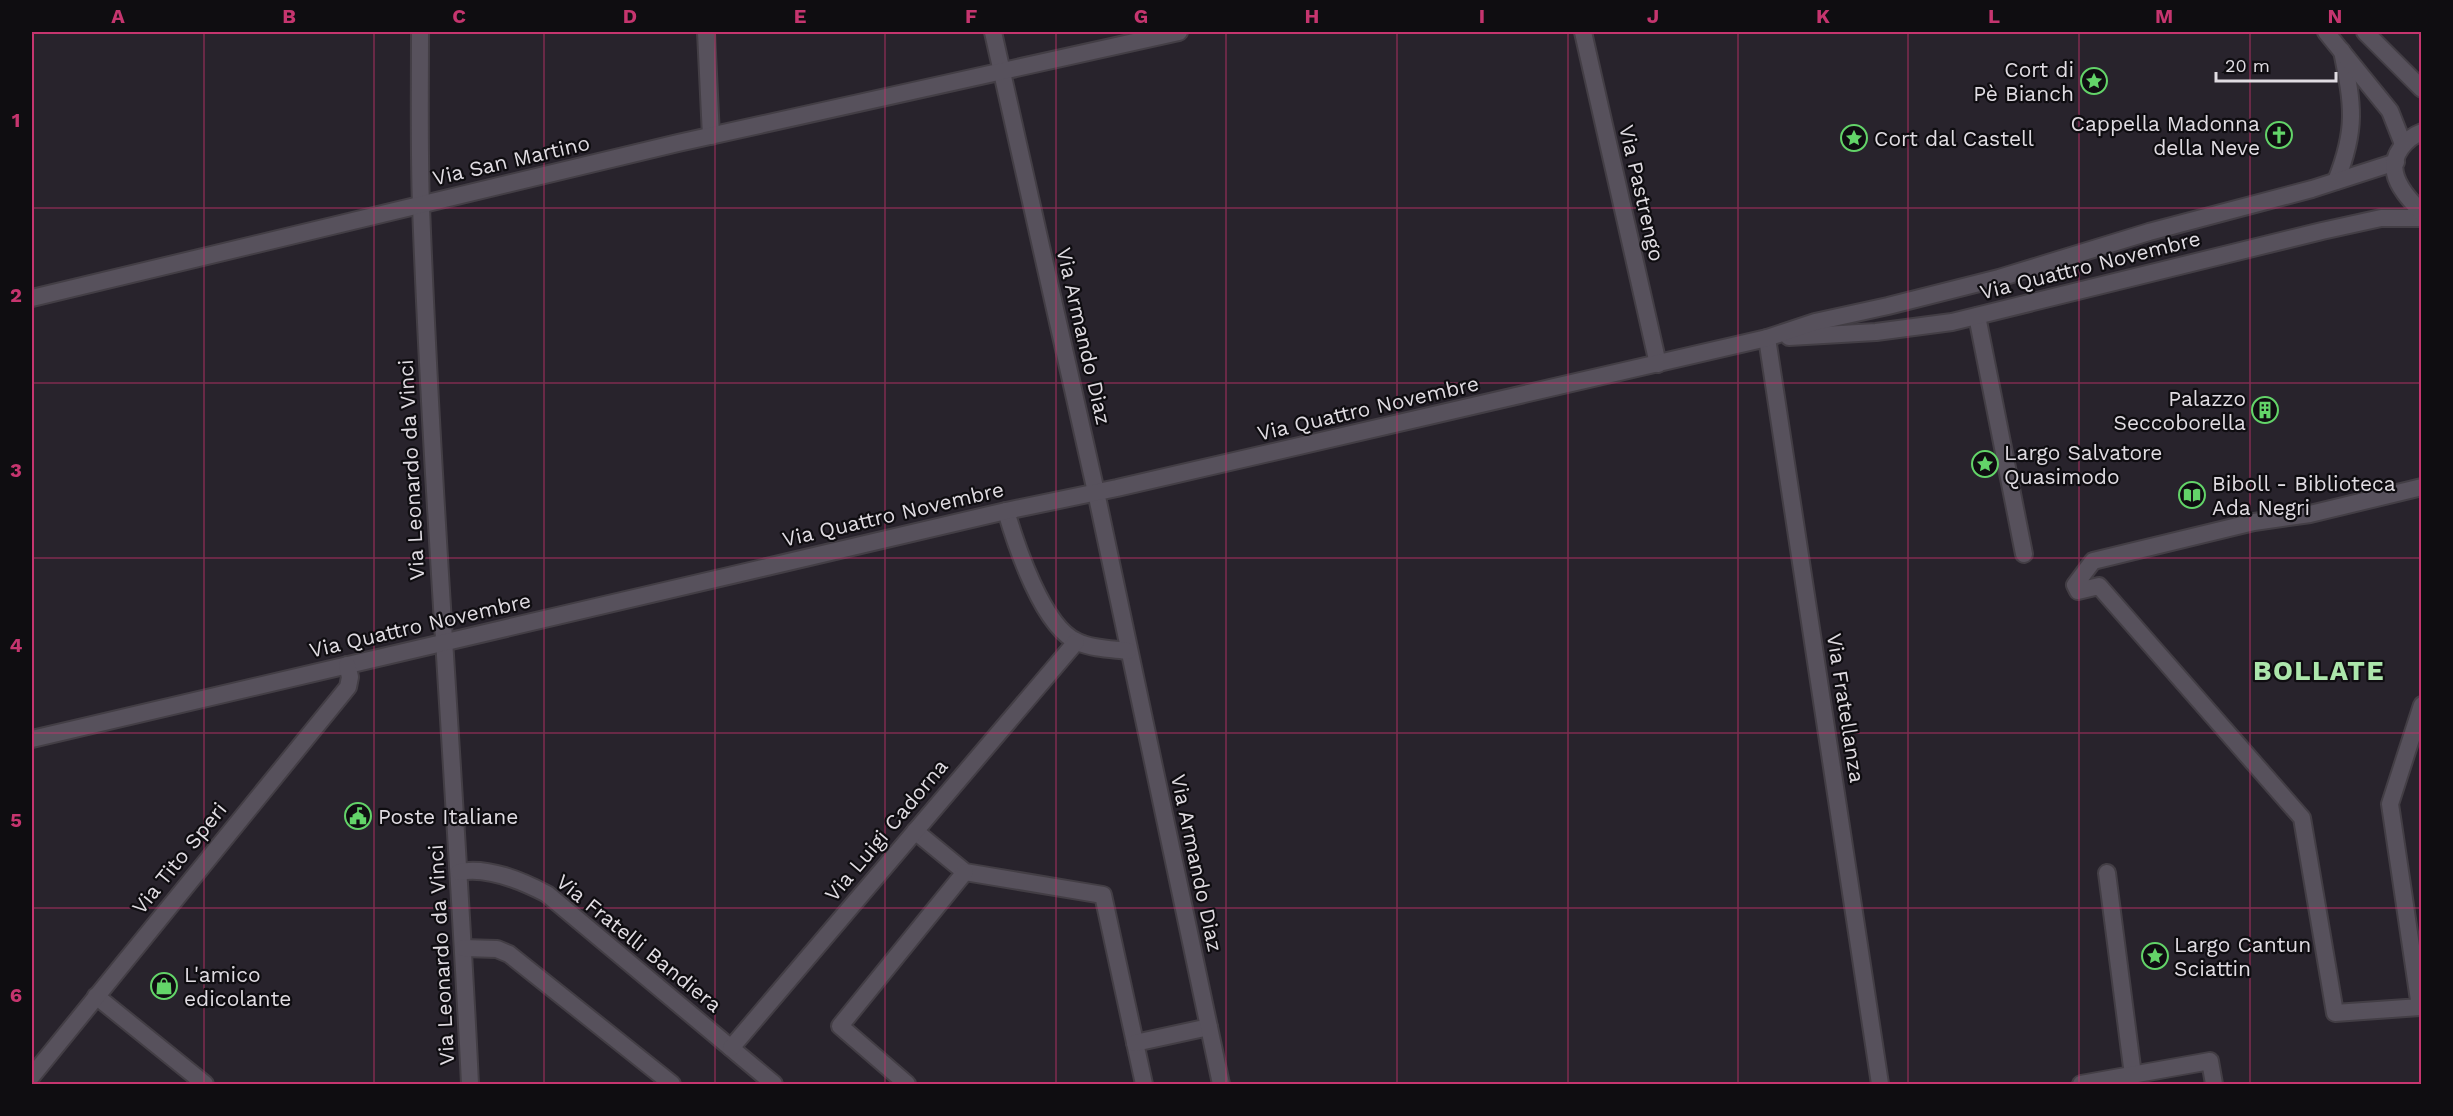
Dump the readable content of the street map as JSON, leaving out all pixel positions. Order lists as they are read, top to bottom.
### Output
{
  "streets": {
    "street": [
      "Via San Martino",
      "Via Pastrengo",
      "Via Quattro Novembre",
      "Via Armando Diaz",
      "Via Leonardo da Vinci",
      "Via Fratellanza",
      "Via Luigi Cadorna",
      "Via Tito Speri",
      "Via Fratelli Bandiera"
    ]
  },
  "crossings": [
    ["Via San Martino", "Via Armando Diaz"],
    ["Via San Martino", "Via Leonardo da Vinci"],
    ["Via Pastrengo", "Via Quattro Novembre"],
    ["Via Quattro Novembre", "Via Armando Diaz"],
    ["Via Quattro Novembre", "Via Leonardo da Vinci"],
    ["Via Quattro Novembre", "Via Fratellanza"],
    ["Via Quattro Novembre", "Via Tito Speri"],
    ["Via Leonardo da Vinci", "Via Fratelli Bandiera"],
    ["Via Luigi Cadorna", "Via Fratelli Bandiera"]
  ],
  "districts": ["BOLLATE"],
  "places": {
    "place": [
      "Cort di Pè Bianch",
      "Cort dal Castell",
      "Largo Salvatore Quasimodo",
      "Largo Cantun Sciattin"
    ],
    "church": ["Cappella Madonna della Neve"],
    "building": ["Palazzo Seccoborella"],
    "library": ["Biboll - Biblioteca Ada Negri"],
    "public building": ["Poste Italiane"],
    "shop": ["L'amico edicolante"]
  },
  "scale_bar": "20 m",
  "grid": {
    "columns": [
      "A",
      "B",
      "C",
      "D",
      "E",
      "F",
      "G",
      "H",
      "I",
      "J",
      "K",
      "L",
      "M",
      "N"
    ],
    "rows": [
      "1",
      "2",
      "3",
      "4",
      "5",
      "6"
    ]
  }
}
